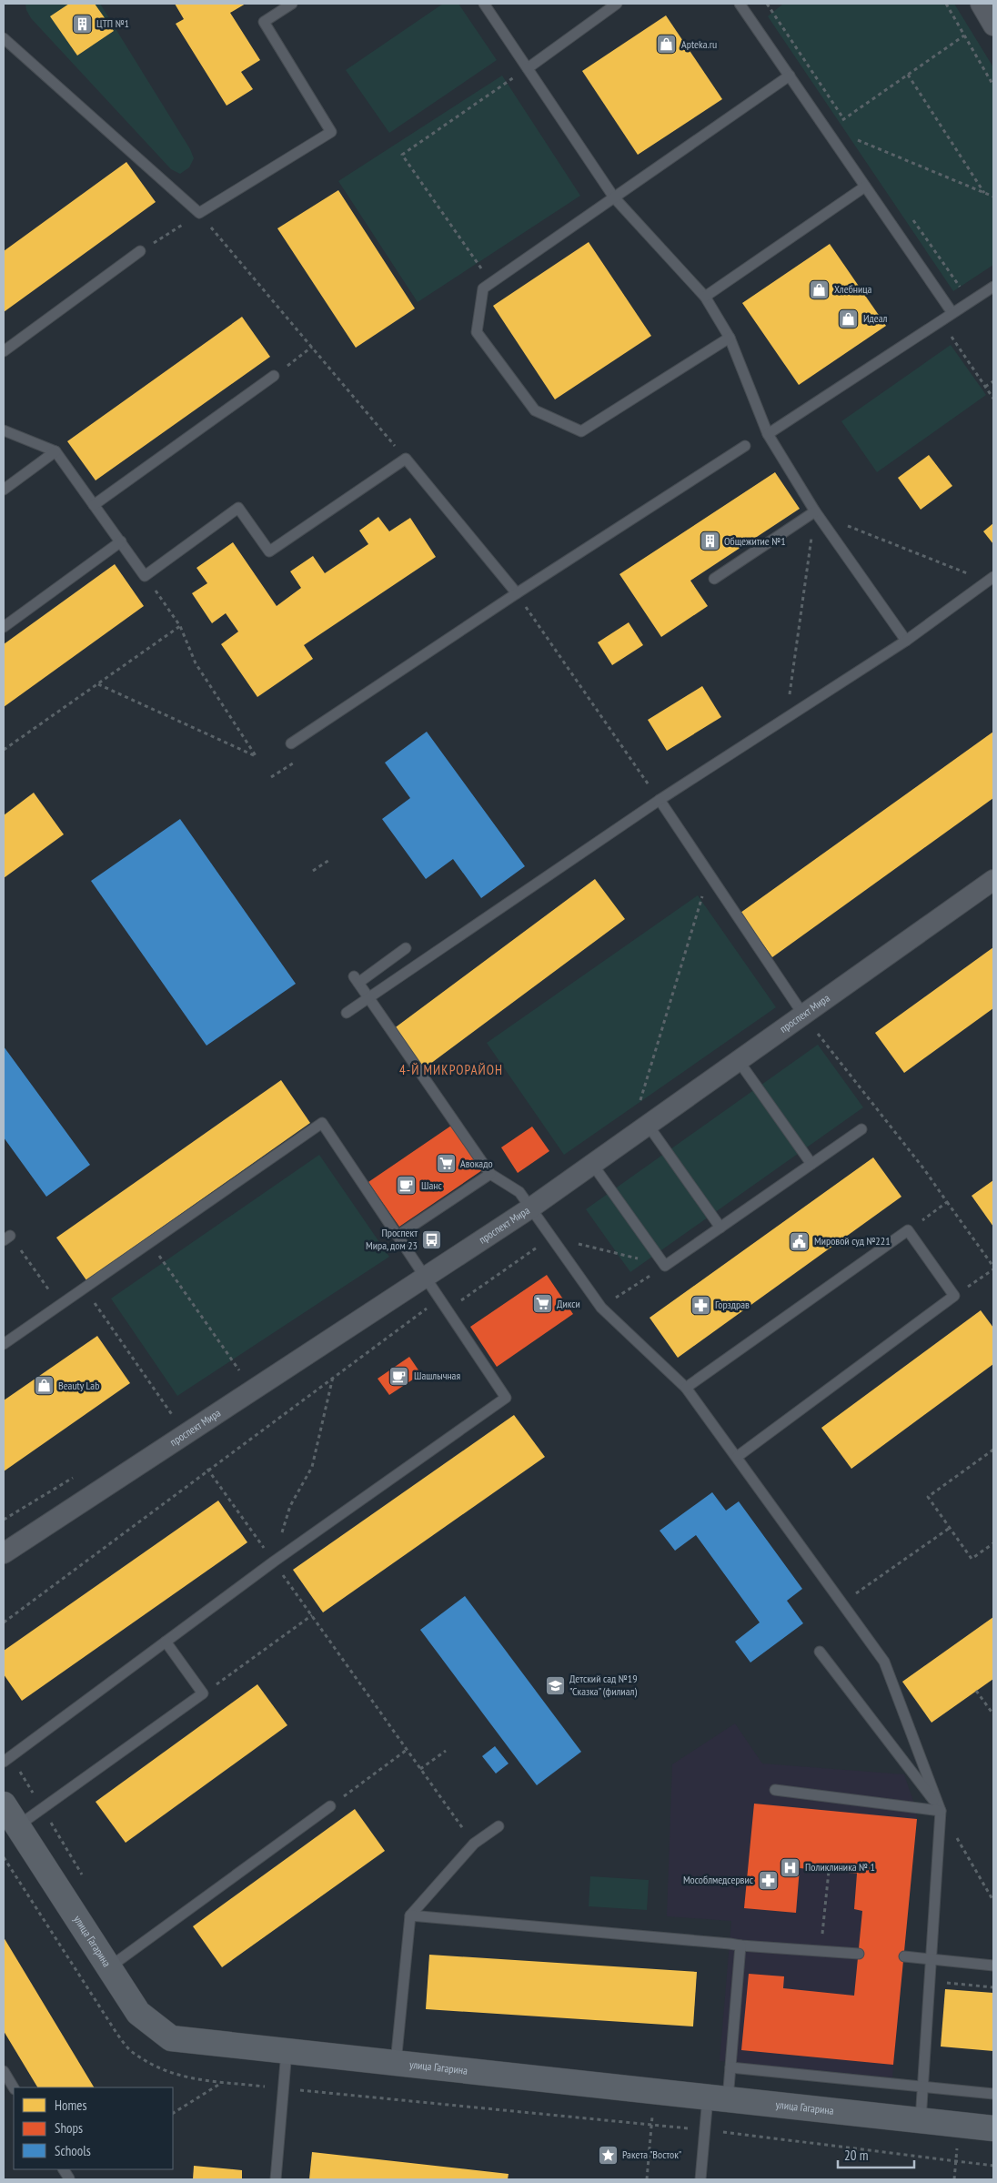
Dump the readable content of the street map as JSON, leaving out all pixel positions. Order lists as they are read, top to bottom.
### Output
{
  "streets": {
    "street": ["проспект Мира", "улица Гагарина"]
  },
  "districts": ["4-Й МИКРОРАЙОН"],
  "places": {
    "building": ["ЦТП №1", "Общежитие №1"],
    "shop": [
      "Apteka.ru",
      "Хлебница",
      "Идеал",
      "Beauty Lab"
    ],
    "supermarket": ["Авокадо", "Дикси"],
    "cafe": ["Шанс", "Шашлычная"],
    "bus stop": ["Проспект Мира, дом 23"],
    "public building": ["Мировой суд №221"],
    "pharmacy": ["Горздрав", "Мособлмедсервис"],
    "school or university": ["Детский сад №19 \"Сказка\" (филиал)"],
    "hospital": ["Поликлиника № 1"],
    "place": ["Ракета \"Восток\""]
  },
  "legend": ["Homes", "Shops", "Schools"],
  "scale_bar": "20 m"
}
